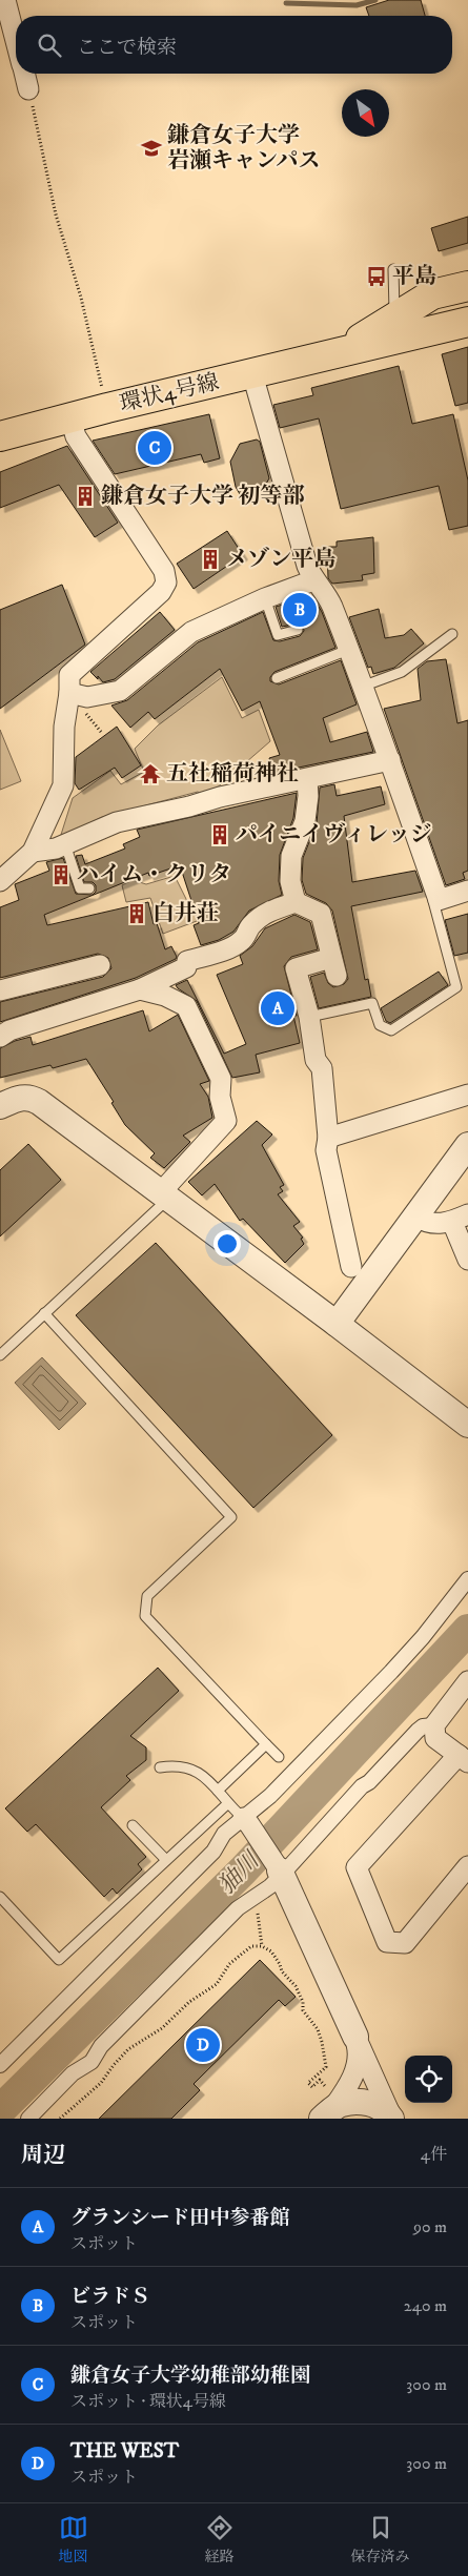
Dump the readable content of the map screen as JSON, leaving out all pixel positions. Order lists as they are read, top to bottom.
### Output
{
  "streets": {
    "main road": ["環状4号線"]
  },
  "water": ["㹨川"],
  "places": {
    "school or university": ["鎌倉女子大学 岩瀬キャンパス"],
    "bus stop": ["平島"],
    "building": [
      "鎌倉女子大学 初等部",
      "メゾン平島",
      "パイニイヴィレッジ",
      "ハイム・クリタ",
      "白井荘"
    ],
    "temple": ["五社稲荷神社"]
  },
  "north": "bottom right",
  "page": {
    "search": "ここで検索",
    "pins": [
      "C",
      "B",
      "A",
      "D"
    ],
    "heading": ["周辺", "4件"],
    "list": [
      {
        "mark": "A",
        "name": "グランシード田中参番館",
        "note": "スポット",
        "value": "90 m"
      },
      {
        "mark": "B",
        "name": "ビラドＳ",
        "note": "スポット",
        "value": "240 m"
      },
      {
        "mark": "C",
        "name": "鎌倉女子大学幼稚部幼稚園",
        "note": "スポット · 環状4号線",
        "value": "300 m"
      },
      {
        "mark": "D",
        "name": "THE WEST",
        "note": "スポット",
        "value": "300 m"
      }
    ],
    "nav": ["地図", "経路", "保存済み"]
  }
}
